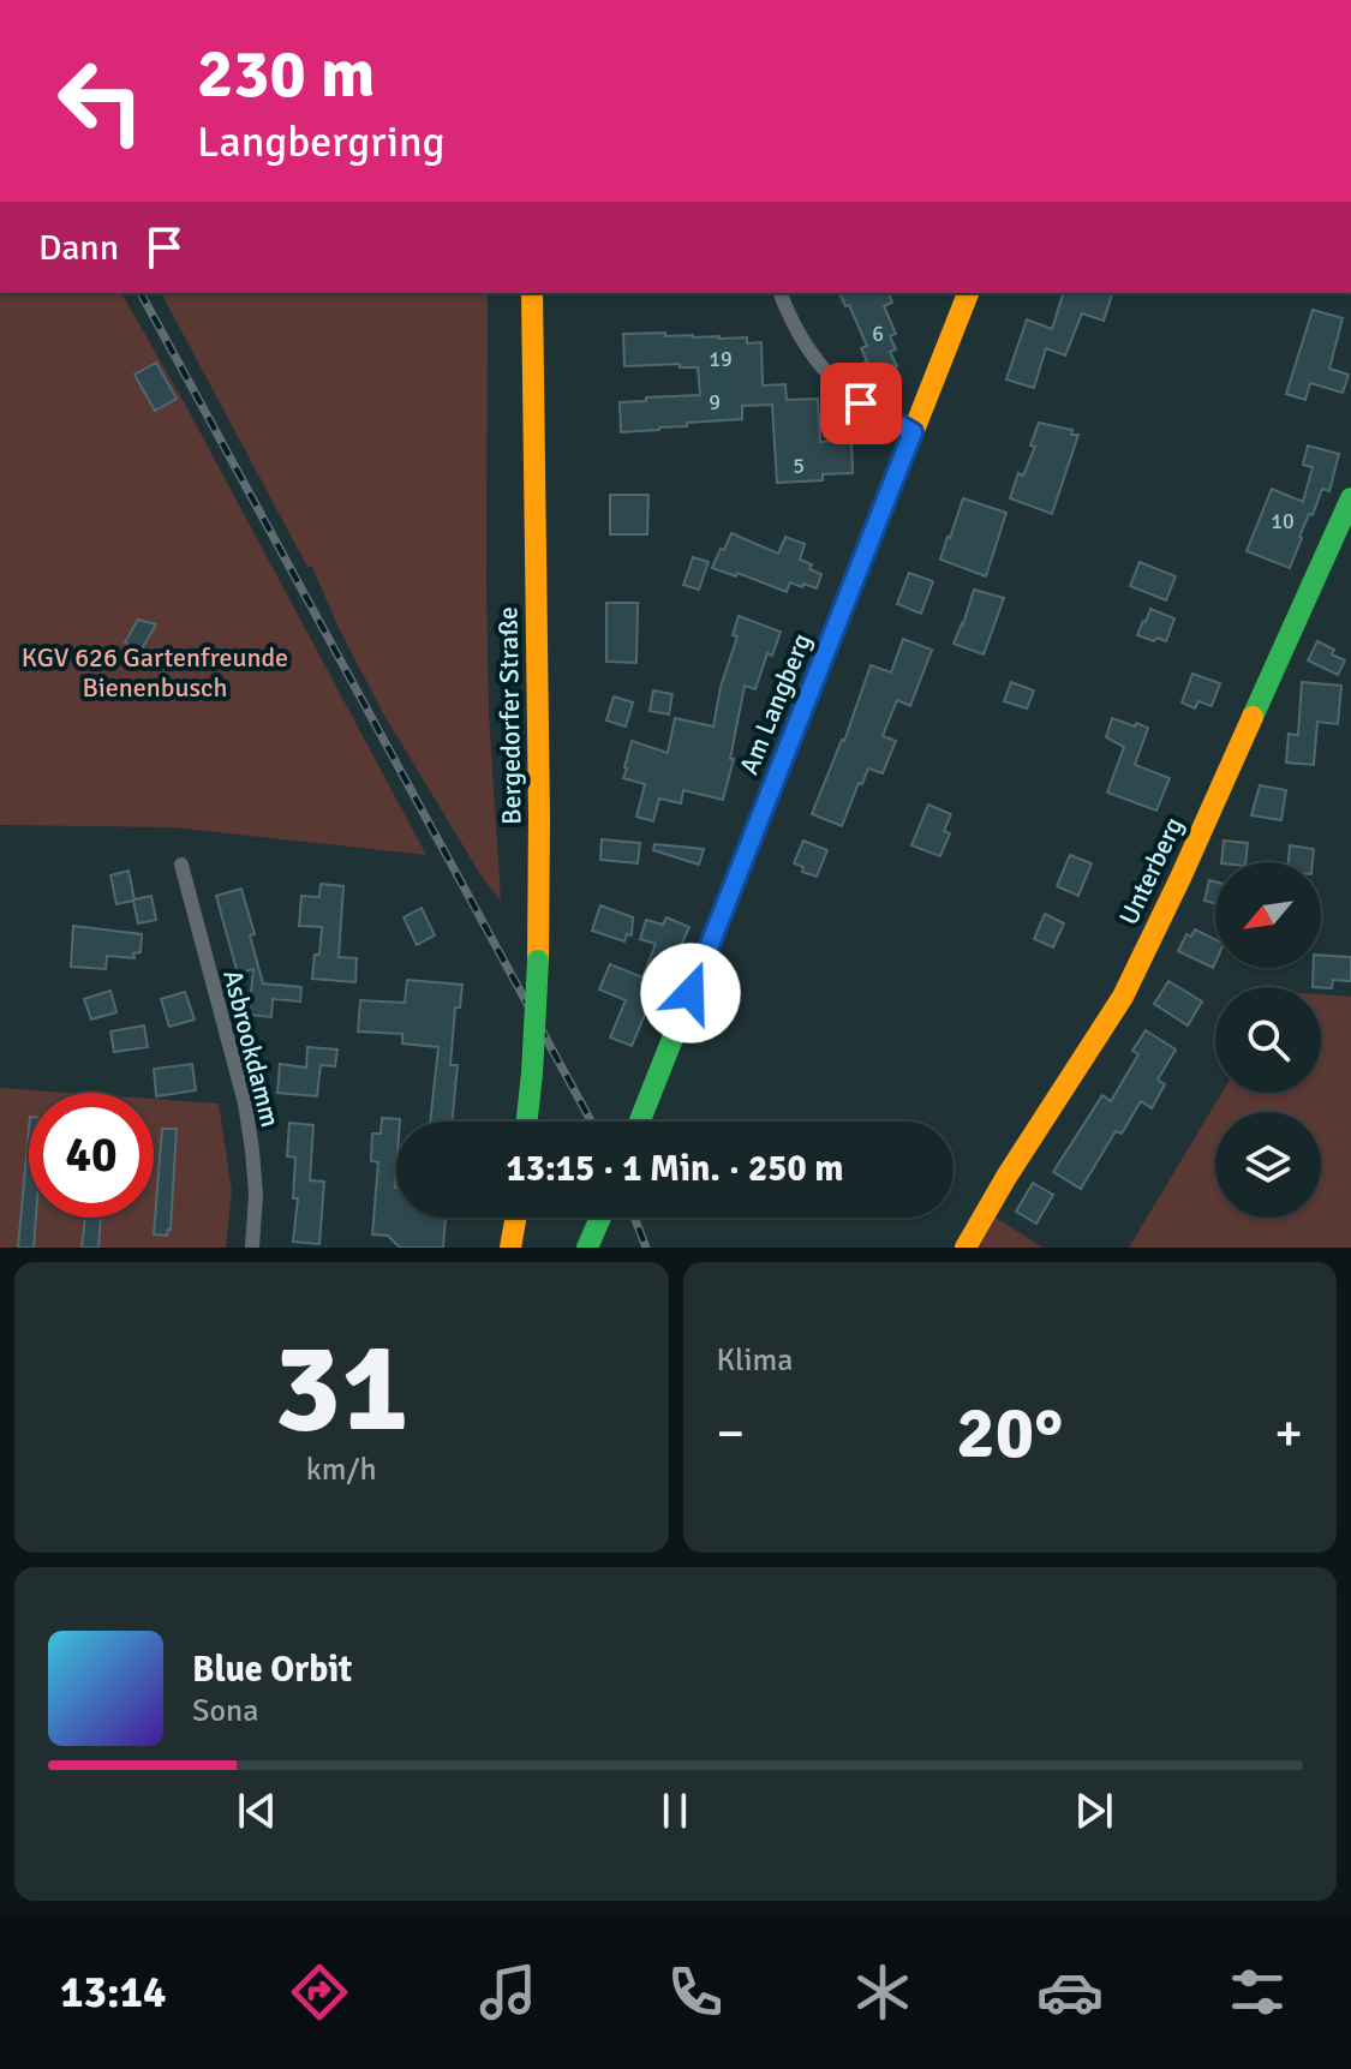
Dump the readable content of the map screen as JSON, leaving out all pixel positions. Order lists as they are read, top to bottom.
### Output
{
  "streets": {
    "street": [
      "Am Langberg",
      "Bergedorfer Straße",
      "Unterberg",
      "Asbrookdamm"
    ]
  },
  "parks": ["KGV 626 Gartenfreunde Bienenbusch"],
  "house_numbers": [
    "6",
    "19",
    "9",
    "5",
    "10"
  ],
  "north": "bottom left",
  "page": {
    "turn": ["230 m", "Langbergring"],
    "then": "Dann",
    "limit": "40",
    "trip": "13:15 · 1 Min. · 250 m",
    "tile": [
      ["31", "km/h"],
      "Klima"
    ],
    "heat": ["−", "20°", "+"],
    "song": ["Blue Orbit", "Sona"],
    "tabs": "13:14"
  }
}
